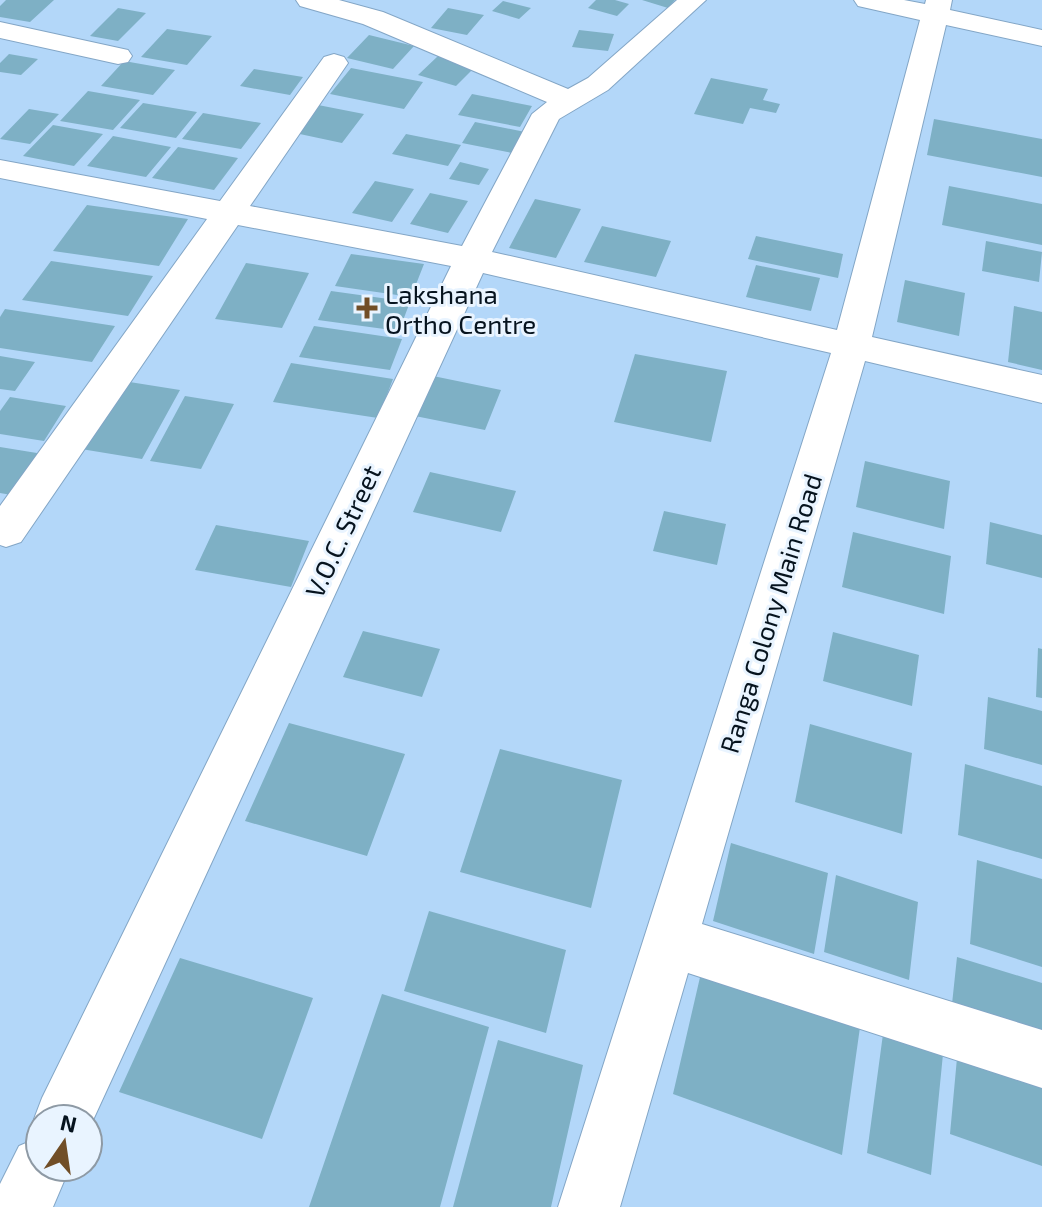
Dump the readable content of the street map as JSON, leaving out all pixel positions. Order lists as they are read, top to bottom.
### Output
{
  "streets": {
    "street": ["V.O.C. Street", "Ranga Colony Main Road"]
  },
  "places": {
    "health": ["Lakshana Ortho Centre"]
  },
  "north": "top"
}
